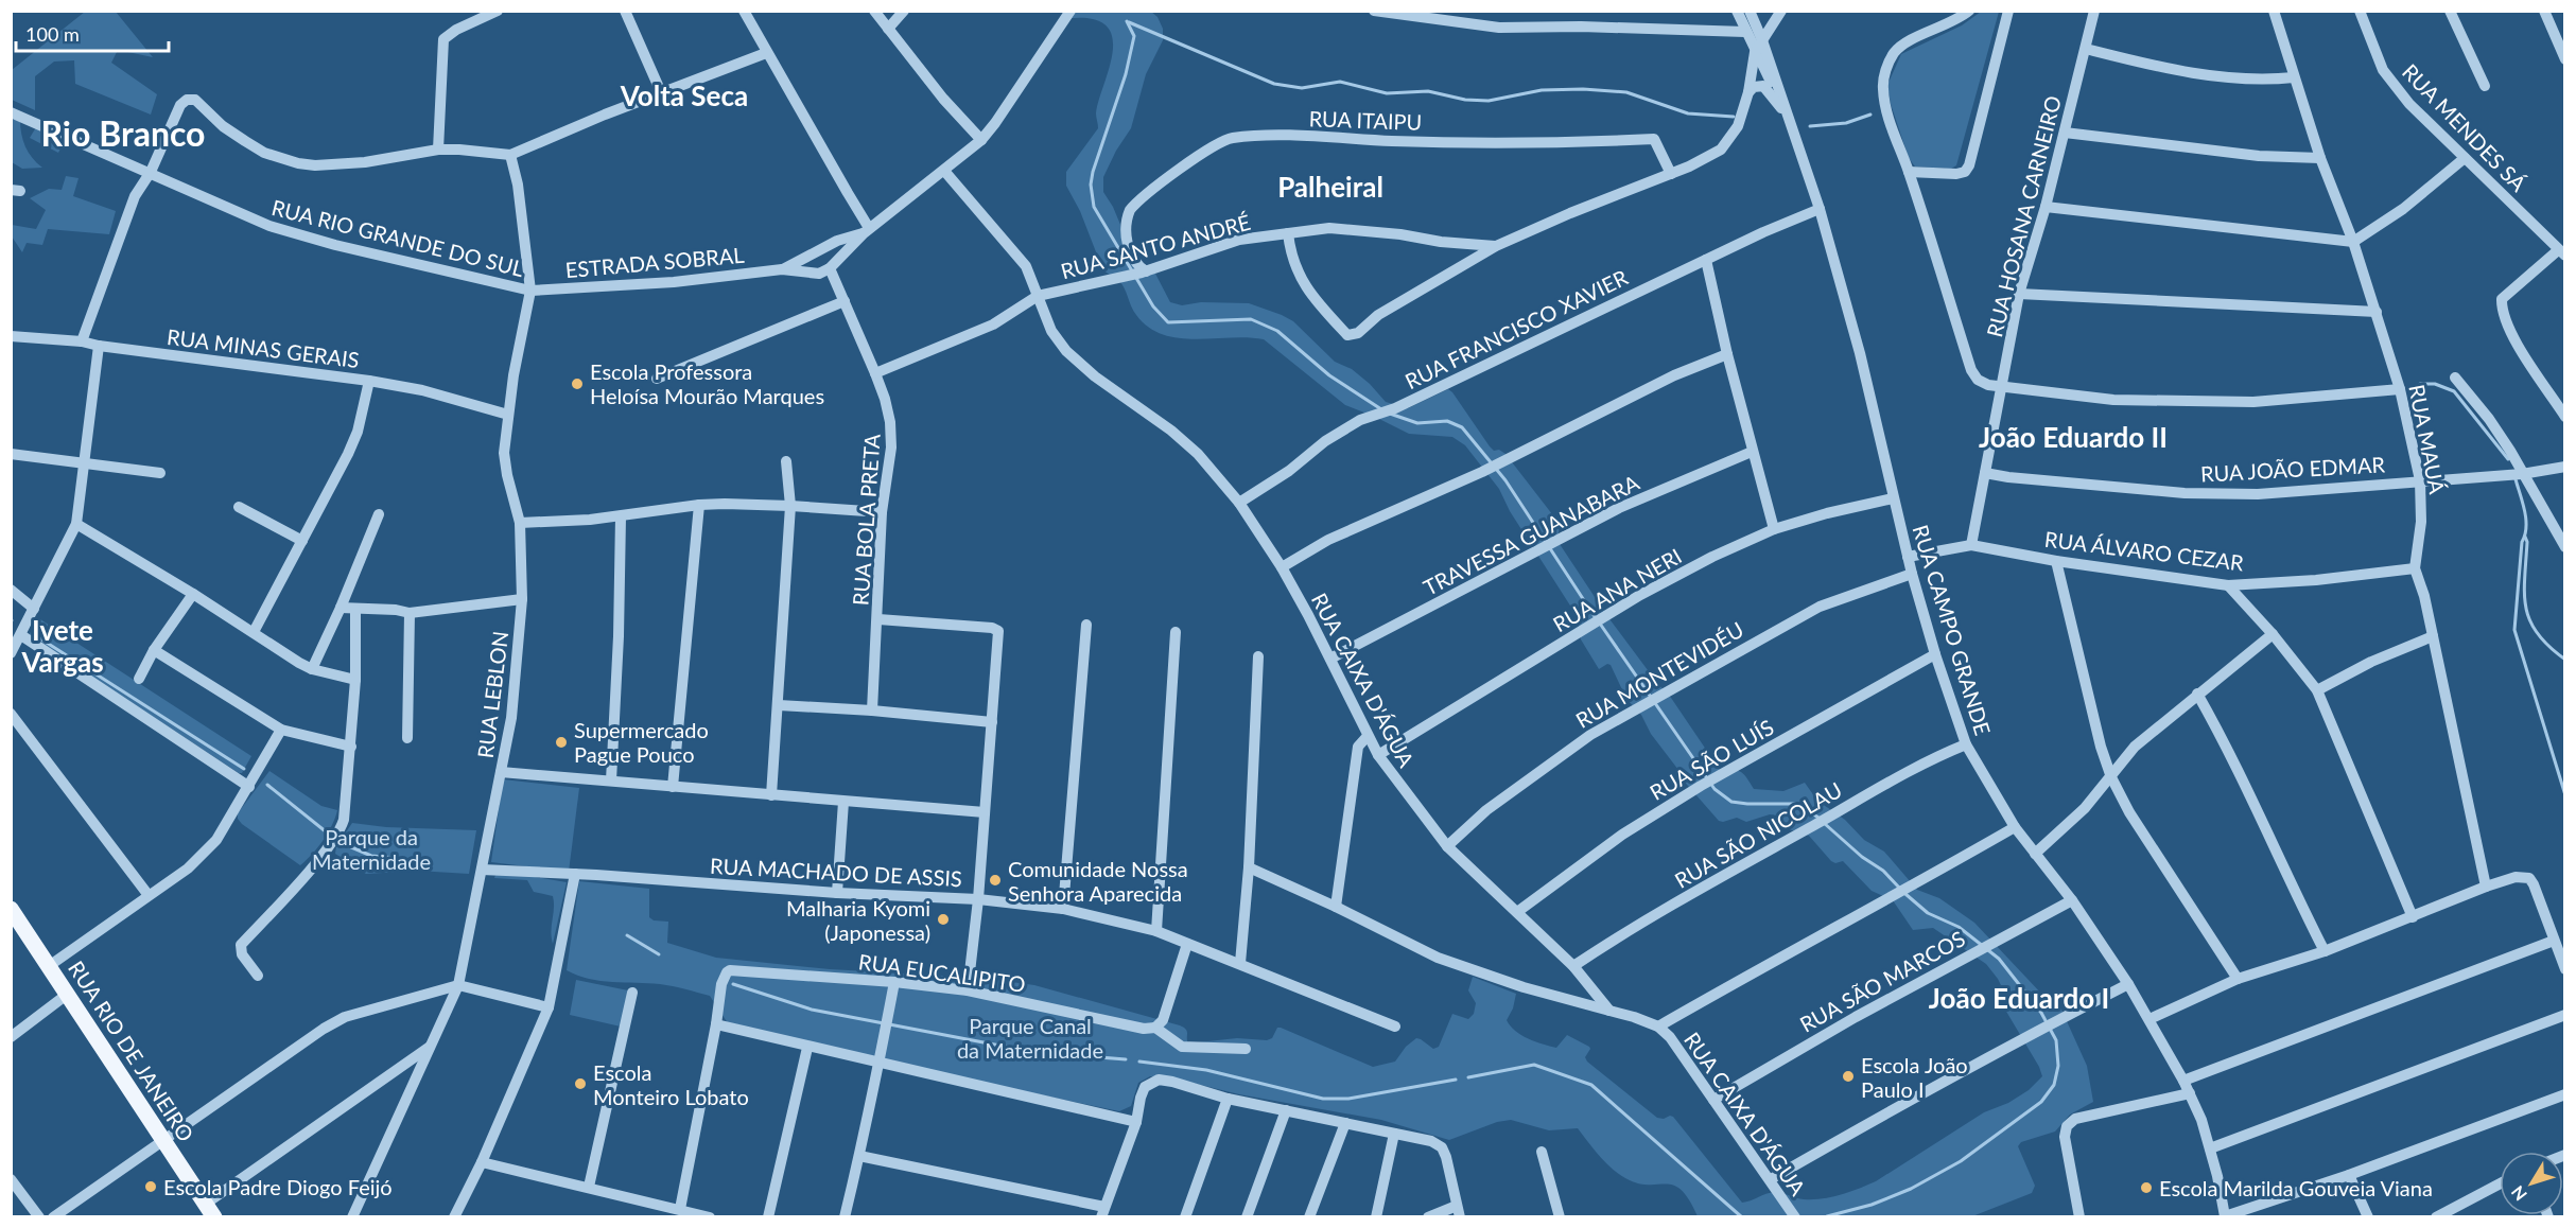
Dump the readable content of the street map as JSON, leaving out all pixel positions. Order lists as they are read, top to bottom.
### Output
{
  "streets": {
    "main road": ["RUA RIO DE JANEIRO"],
    "street": [
      "RUA ITAIPU",
      "RUA MENDES SÁ",
      "RUA HOSANA CARNEIRO",
      "RUA RIO GRANDE DO SUL",
      "RUA SANTO ANDRÉ",
      "ESTRADA SOBRAL",
      "RUA FRANCISCO XAVIER",
      "RUA MINAS GERAIS",
      "RUA MAUÁ",
      "RUA JOÃO EDMAR",
      "RUA BOLA PRETA",
      "TRAVESSA GUANABARA",
      "RUA ÁLVARO CEZAR",
      "RUA ANA NERI",
      "RUA CAMPO GRANDE",
      "RUA MONTEVIDÉU",
      "RUA CAIXA D'ÁGUA",
      "RUA LEBLON",
      "RUA SÃO LUÍS",
      "RUA SÃO NICOLAU",
      "RUA MACHADO DE ASSIS",
      "RUA EUCALIPITO",
      "RUA SÃO MARCOS"
    ]
  },
  "crossings": [
    ["RUA ITAIPU", "RUA SANTO ANDRÉ"],
    ["RUA HOSANA CARNEIRO", "RUA JOÃO EDMAR"],
    ["RUA HOSANA CARNEIRO", "RUA ÁLVARO CEZAR"],
    ["RUA RIO GRANDE DO SUL", "ESTRADA SOBRAL"],
    ["RUA RIO GRANDE DO SUL", "RUA LEBLON"],
    ["RUA SANTO ANDRÉ", "RUA BOLA PRETA"],
    ["RUA SANTO ANDRÉ", "RUA CAMPO GRANDE"],
    ["RUA SANTO ANDRÉ", "RUA CAIXA D'ÁGUA"],
    ["ESTRADA SOBRAL", "RUA BOLA PRETA"],
    ["ESTRADA SOBRAL", "RUA CAIXA D'ÁGUA"],
    ["ESTRADA SOBRAL", "RUA LEBLON"],
    ["RUA FRANCISCO XAVIER", "RUA CAMPO GRANDE"],
    ["RUA FRANCISCO XAVIER", "RUA CAIXA D'ÁGUA"],
    ["RUA MINAS GERAIS", "RUA LEBLON"],
    ["RUA MAUÁ", "RUA JOÃO EDMAR"],
    ["RUA MAUÁ", "RUA ÁLVARO CEZAR"],
    ["TRAVESSA GUANABARA", "RUA CAIXA D'ÁGUA"],
    ["RUA ÁLVARO CEZAR", "RUA CAMPO GRANDE"],
    ["RUA ANA NERI", "RUA CAMPO GRANDE"],
    ["RUA ANA NERI", "RUA CAIXA D'ÁGUA"],
    ["RUA CAMPO GRANDE", "RUA MONTEVIDÉU"],
    ["RUA CAMPO GRANDE", "RUA SÃO LUÍS"],
    ["RUA CAMPO GRANDE", "RUA SÃO NICOLAU"],
    ["RUA CAMPO GRANDE", "RUA SÃO MARCOS"],
    ["RUA MONTEVIDÉU", "RUA CAIXA D'ÁGUA"],
    ["RUA CAIXA D'ÁGUA", "RUA SÃO LUÍS"],
    ["RUA CAIXA D'ÁGUA", "RUA SÃO NICOLAU"],
    ["RUA CAIXA D'ÁGUA", "RUA SÃO MARCOS"],
    ["RUA LEBLON", "RUA MACHADO DE ASSIS"]
  ],
  "districts": [
    "Volta Seca",
    "Rio Branco",
    "Palheiral",
    "João Eduardo II",
    "Ivete Vargas",
    "João Eduardo I"
  ],
  "parks": ["Parque da Maternidade", "Parque Canal da Maternidade"],
  "places": [
    "Escola Professora Heloísa Mourão Marques",
    "Supermercado Pague Pouco",
    "Comunidade Nossa Senhora Aparecida",
    "Malharia Kyomi (Japonessa)",
    "Escola João Paulo I",
    "Escola Monteiro Lobato",
    "Escola Padre Diogo Feijó",
    "Escola Marilda Gouveia Viana"
  ],
  "scale_bar": "100 m",
  "north": "bottom left"
}
